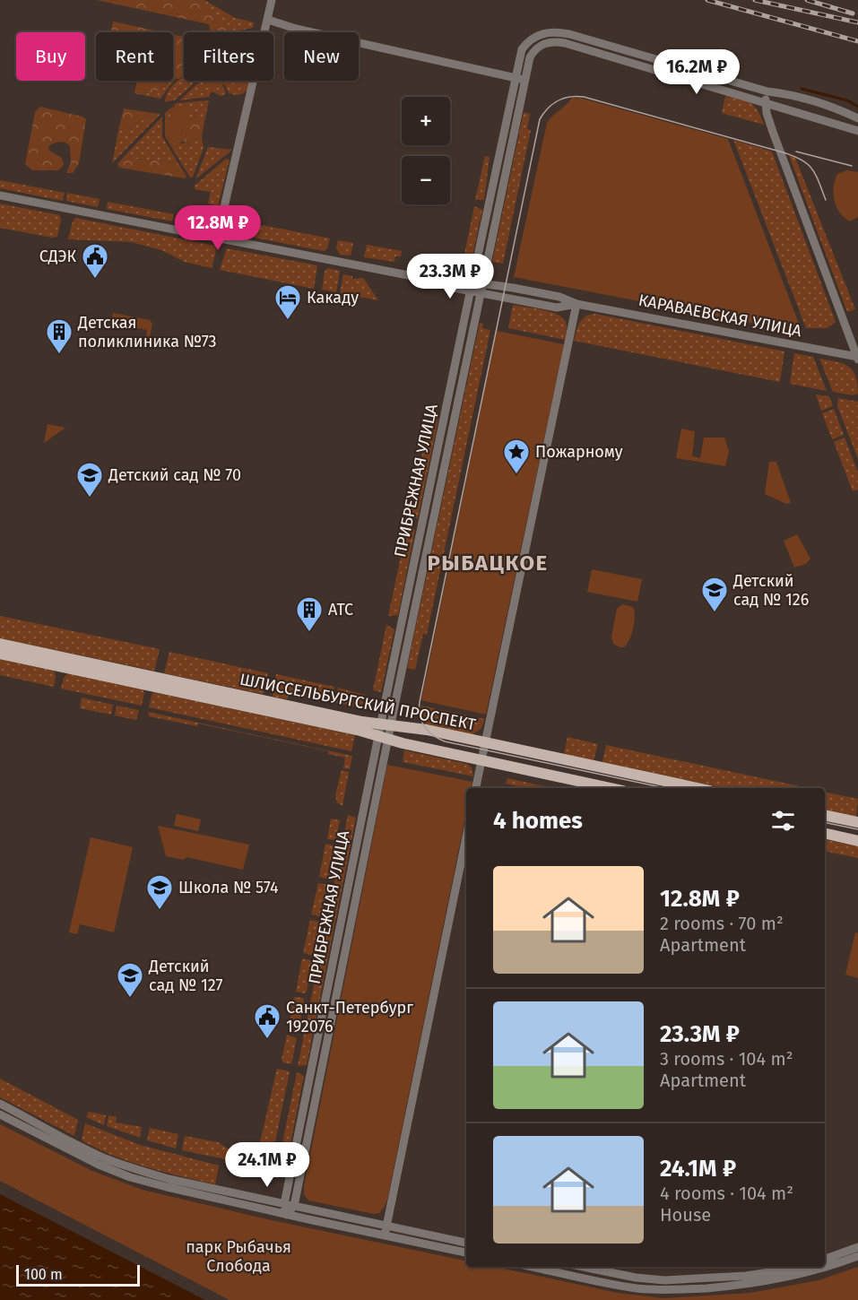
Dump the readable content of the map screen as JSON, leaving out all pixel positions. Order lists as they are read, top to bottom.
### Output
{
  "streets": {
    "main road": ["ШЛИССЕЛЬБУРГСКИЙ ПРОСПЕКТ"],
    "street": ["КАРАВАЕВСКАЯ УЛИЦА", "ПРИБРЕЖНАЯ УЛИЦА"]
  },
  "crossings": [
    ["КАРАВАЕВСКАЯ УЛИЦА", "ПРИБРЕЖНАЯ УЛИЦА"],
    ["ПРИБРЕЖНАЯ УЛИЦА", "ШЛИССЕЛЬБУРГСКИЙ ПРОСПЕКТ"]
  ],
  "districts": ["РЫБАЦКОЕ"],
  "parks": ["парк Рыбачья Слобода"],
  "places": {
    "public building": ["СДЭК", "Санкт-Петербург 192076"],
    "hotel": ["Какаду"],
    "building": ["Детская поликлиника №73", "АТС"],
    "place": ["Пожарному"],
    "school or university": [
      "Детский сад № 70",
      "Детский сад № 126",
      "Школа № 574",
      "Детский сад № 127"
    ]
  },
  "scale_bar": "100 m",
  "page": {
    "chip": [
      "Buy",
      "Rent",
      "Filters",
      "New"
    ],
    "price": [
      "16.2M ₽",
      "12.8M ₽",
      "23.3M ₽",
      "24.1M ₽"
    ],
    "map_buttons": ["+", "−"],
    "heading": "4 homes",
    "list": [
      {
        "name": "12.8M ₽",
        "note": "2 rooms · 70 m² · Apartment"
      },
      {
        "name": "23.3M ₽",
        "note": "3 rooms · 104 m² · Apartment"
      },
      {
        "name": "24.1M ₽",
        "note": "4 rooms · 104 m² · House"
      }
    ],
    "scale": "100 m"
  }
}
